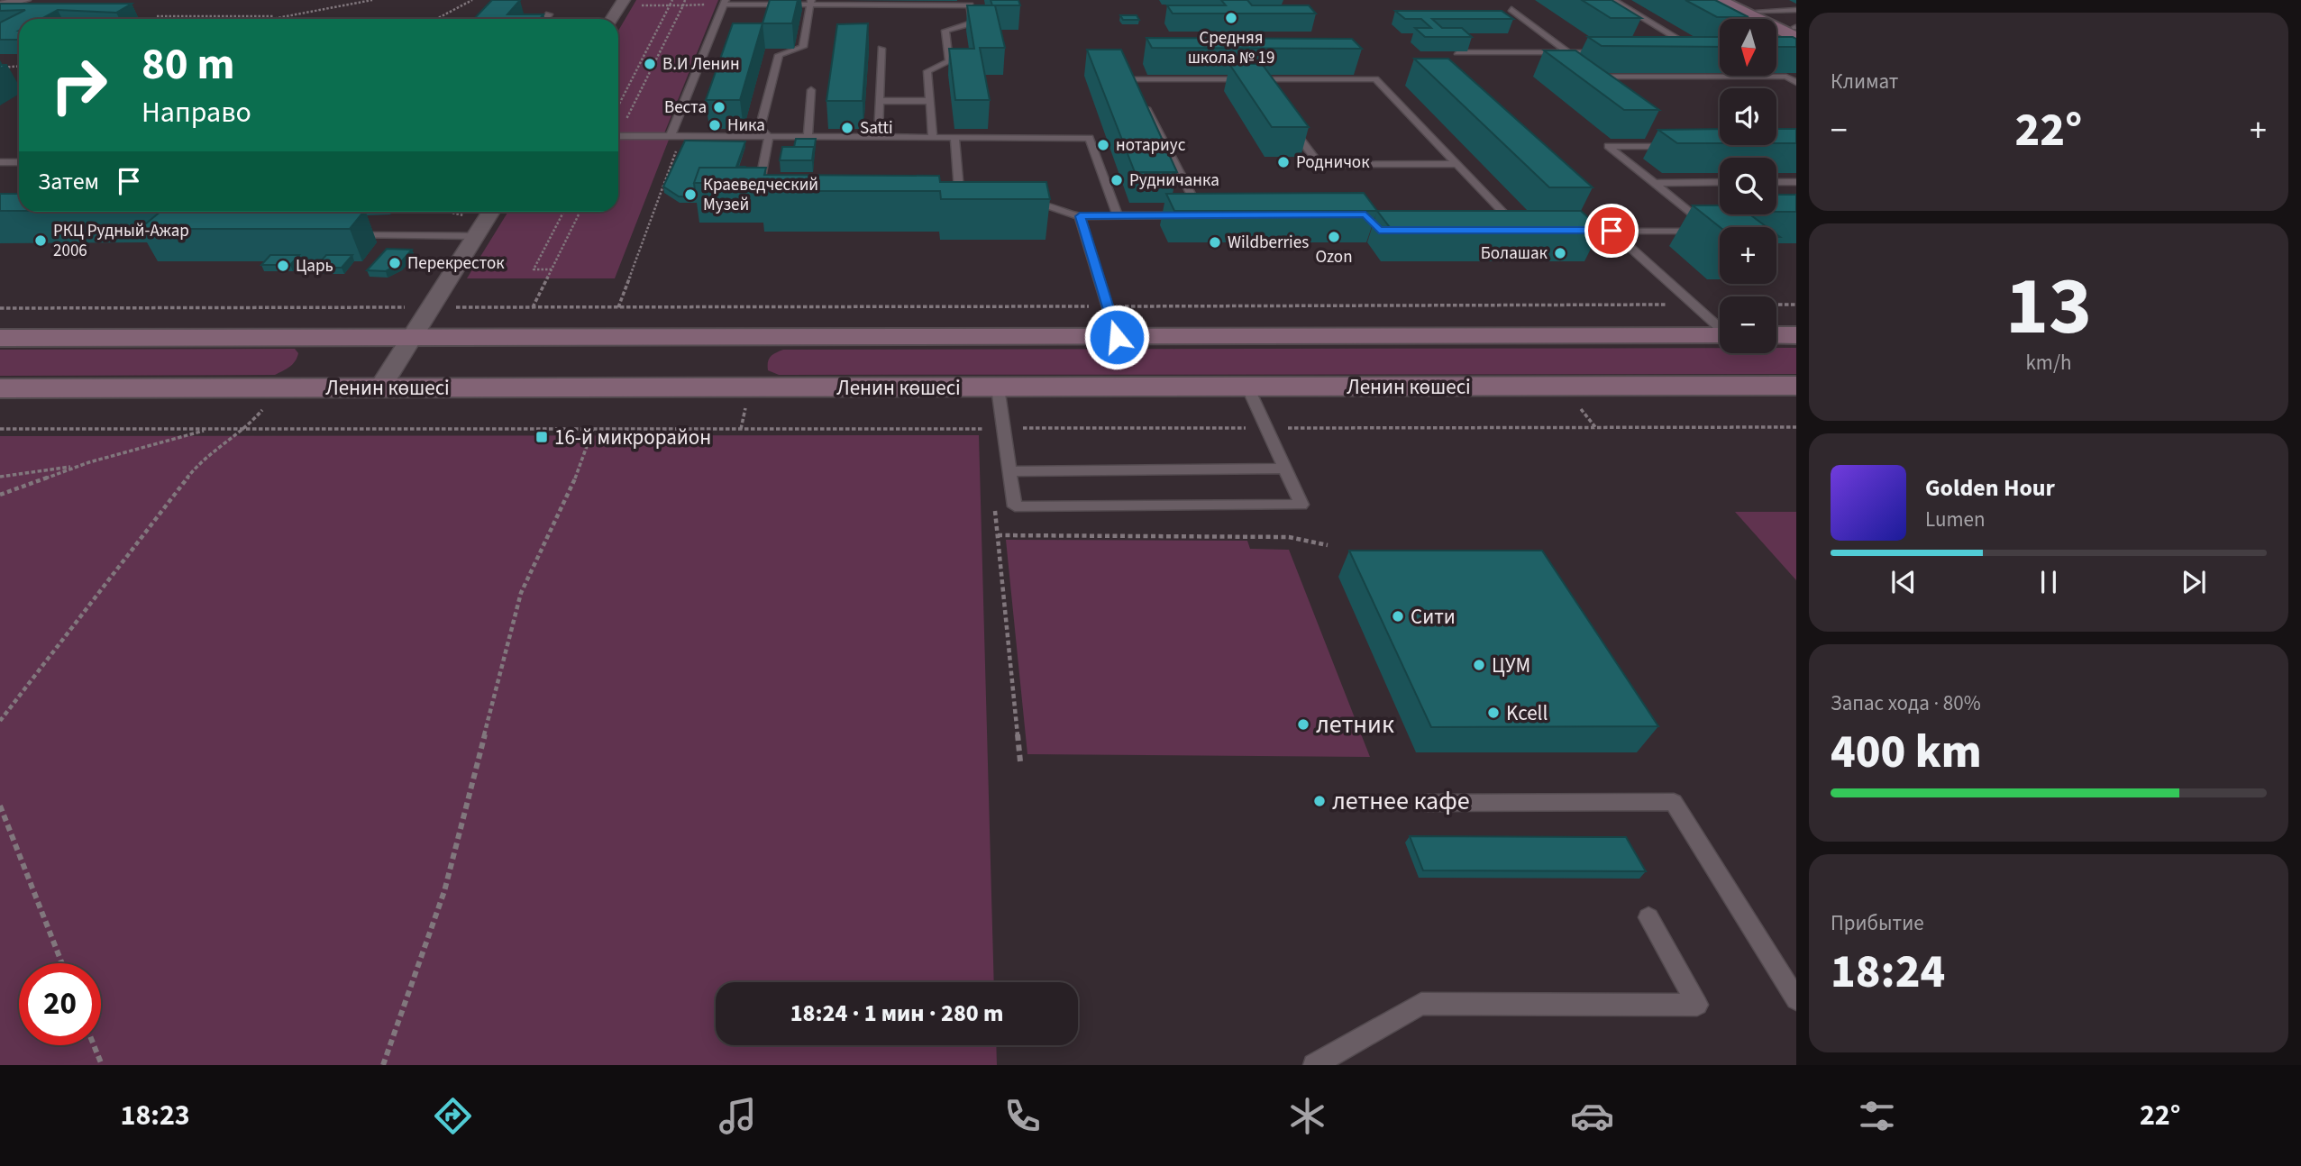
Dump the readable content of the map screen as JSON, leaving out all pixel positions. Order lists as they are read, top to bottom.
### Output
{
  "streets": {
    "main road": ["Ленин көшесі"]
  },
  "places": {
    "other": [
      "Средняя школа № 19",
      "В.И Ленин",
      "Веста",
      "Ника",
      "Satti",
      "нотариус",
      "Родничок",
      "Рудничанка",
      "Краеведческий Музей",
      "Ozon",
      "РКЦ Рудный-Ажар 2006",
      "Wildberries",
      "Болашак",
      "Перекресток",
      "Царь",
      "Сити",
      "ЦУМ",
      "Kcell",
      "летник",
      "летнее кафе"
    ],
    "transit": ["16-й микрорайон"]
  },
  "north": "bottom",
  "page": {
    "tile": [
      "Климат",
      ["13", "km/h"],
      ["Запас хода · 80%", "400 km"],
      ["Прибытие", "18:24"]
    ],
    "map_buttons": ["+", "−"],
    "turn": ["80 m", "Направо"],
    "heat": ["−", "22°", "+"],
    "then": "Затем",
    "song": ["Golden Hour", "Lumen"],
    "limit": "20",
    "trip": "18:24 · 1 мин · 280 m",
    "tabs": ["18:23", "22°"]
  }
}
